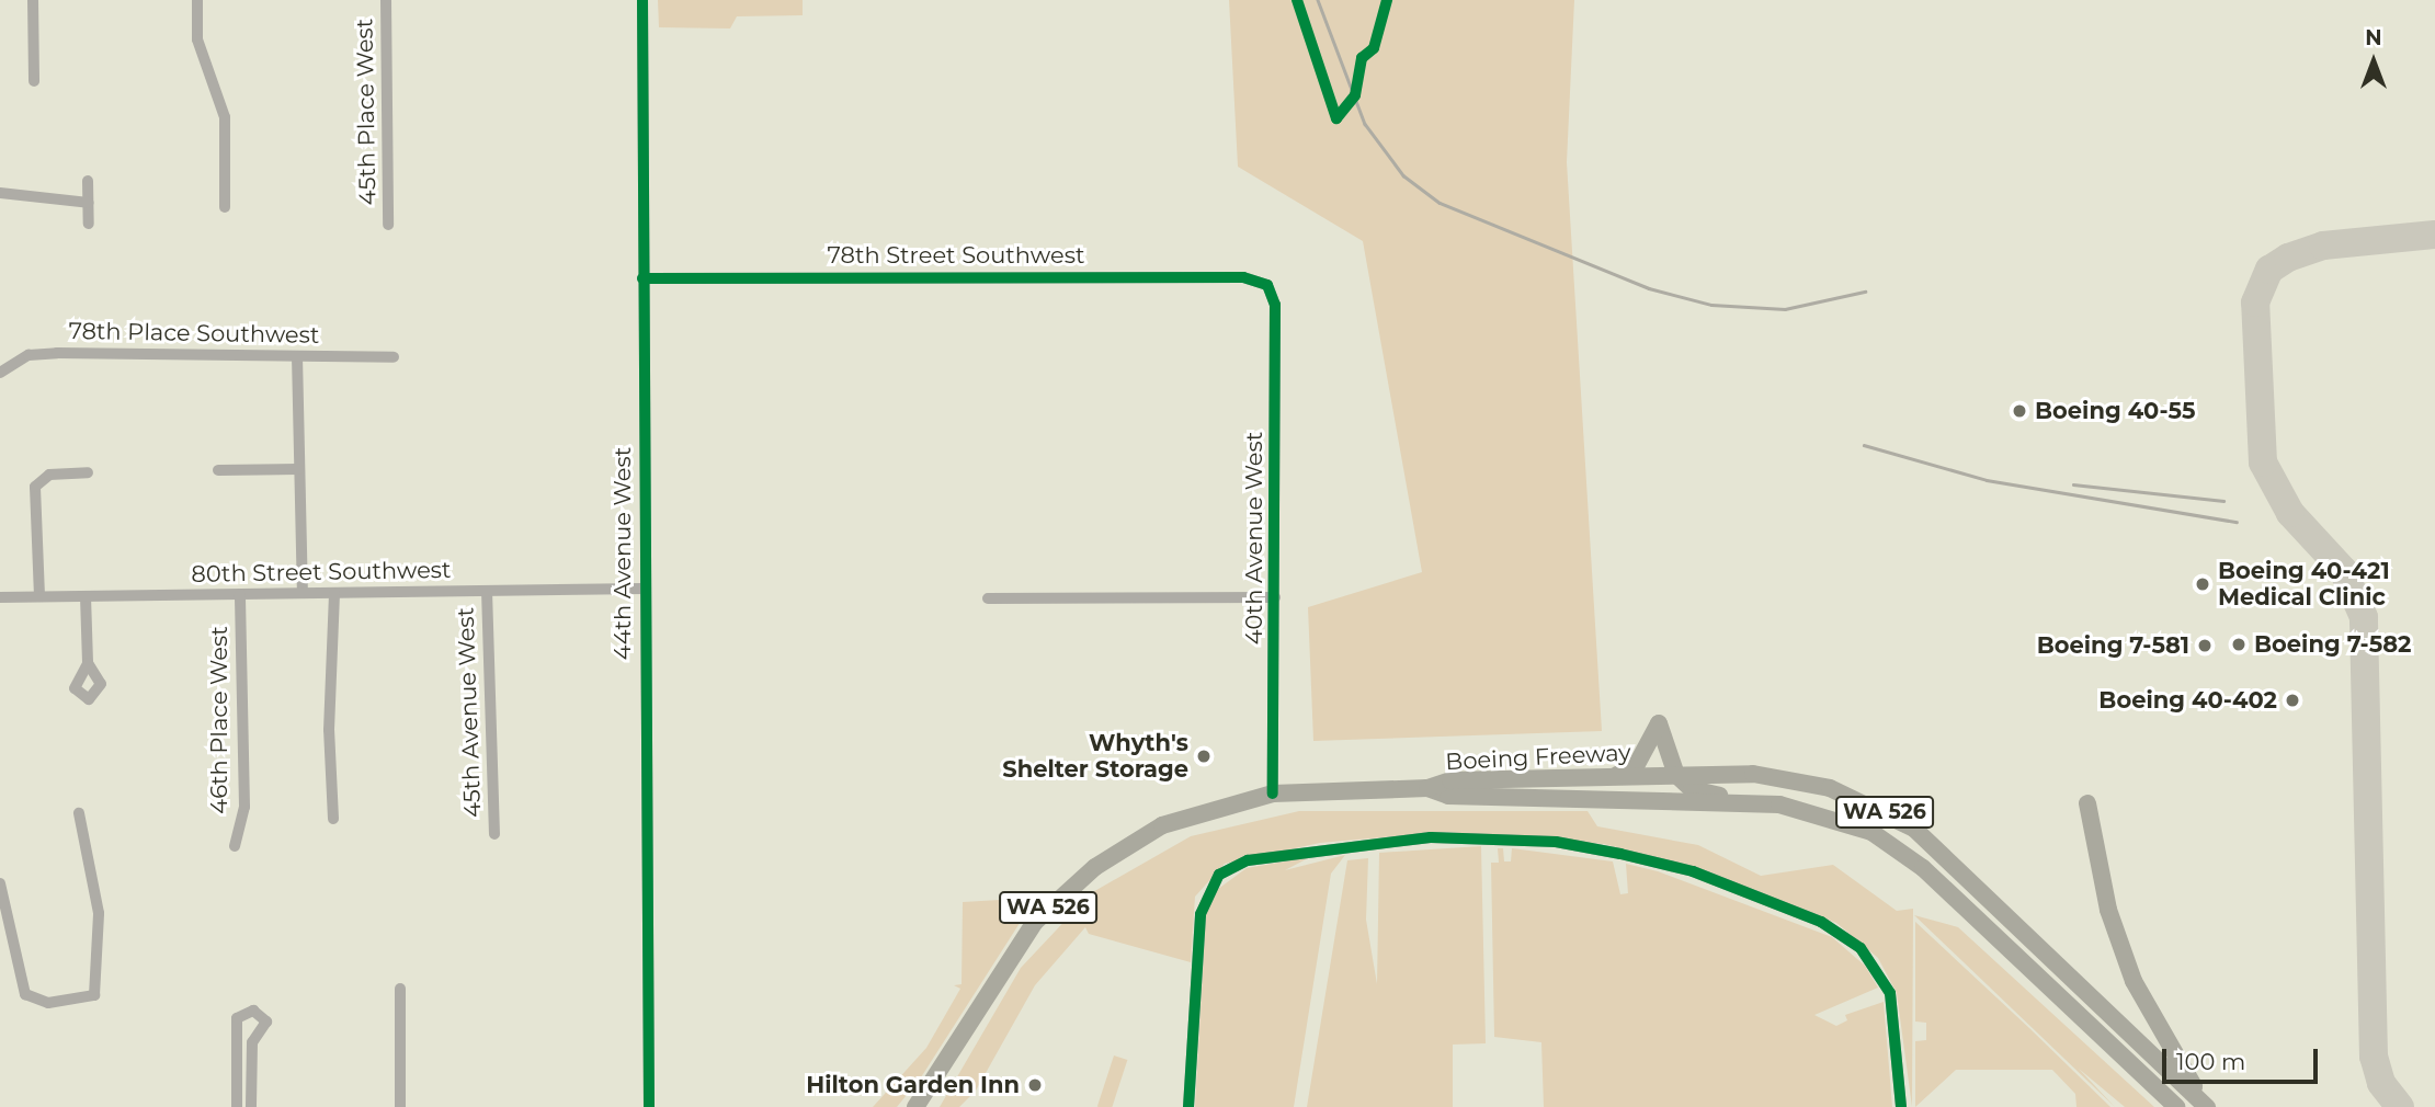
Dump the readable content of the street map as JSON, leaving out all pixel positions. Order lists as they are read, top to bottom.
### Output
{
  "streets": {
    "highway": ["Boeing Freeway", "WA 526"],
    "street": [
      "45th Place West",
      "78th Street Southwest",
      "78th Place Southwest",
      "40th Avenue West",
      "44th Avenue West",
      "80th Street Southwest",
      "45th Avenue West",
      "46th Place West"
    ]
  },
  "crossings": [
    ["78th Street Southwest", "40th Avenue West"],
    ["78th Street Southwest", "44th Avenue West"],
    ["40th Avenue West", "WA 526"],
    ["44th Avenue West", "80th Street Southwest"],
    ["80th Street Southwest", "45th Avenue West"],
    ["80th Street Southwest", "46th Place West"],
    ["Boeing Freeway", "WA 526"]
  ],
  "places": [
    "Boeing 40-55",
    "Boeing 40-421 Medical Clinic",
    "Boeing 7-582",
    "Boeing 7-581",
    "Boeing 40-402",
    "Whyth's Shelter Storage",
    "Hilton Garden Inn"
  ],
  "scale_bar": "100 m",
  "north": "top"
}
